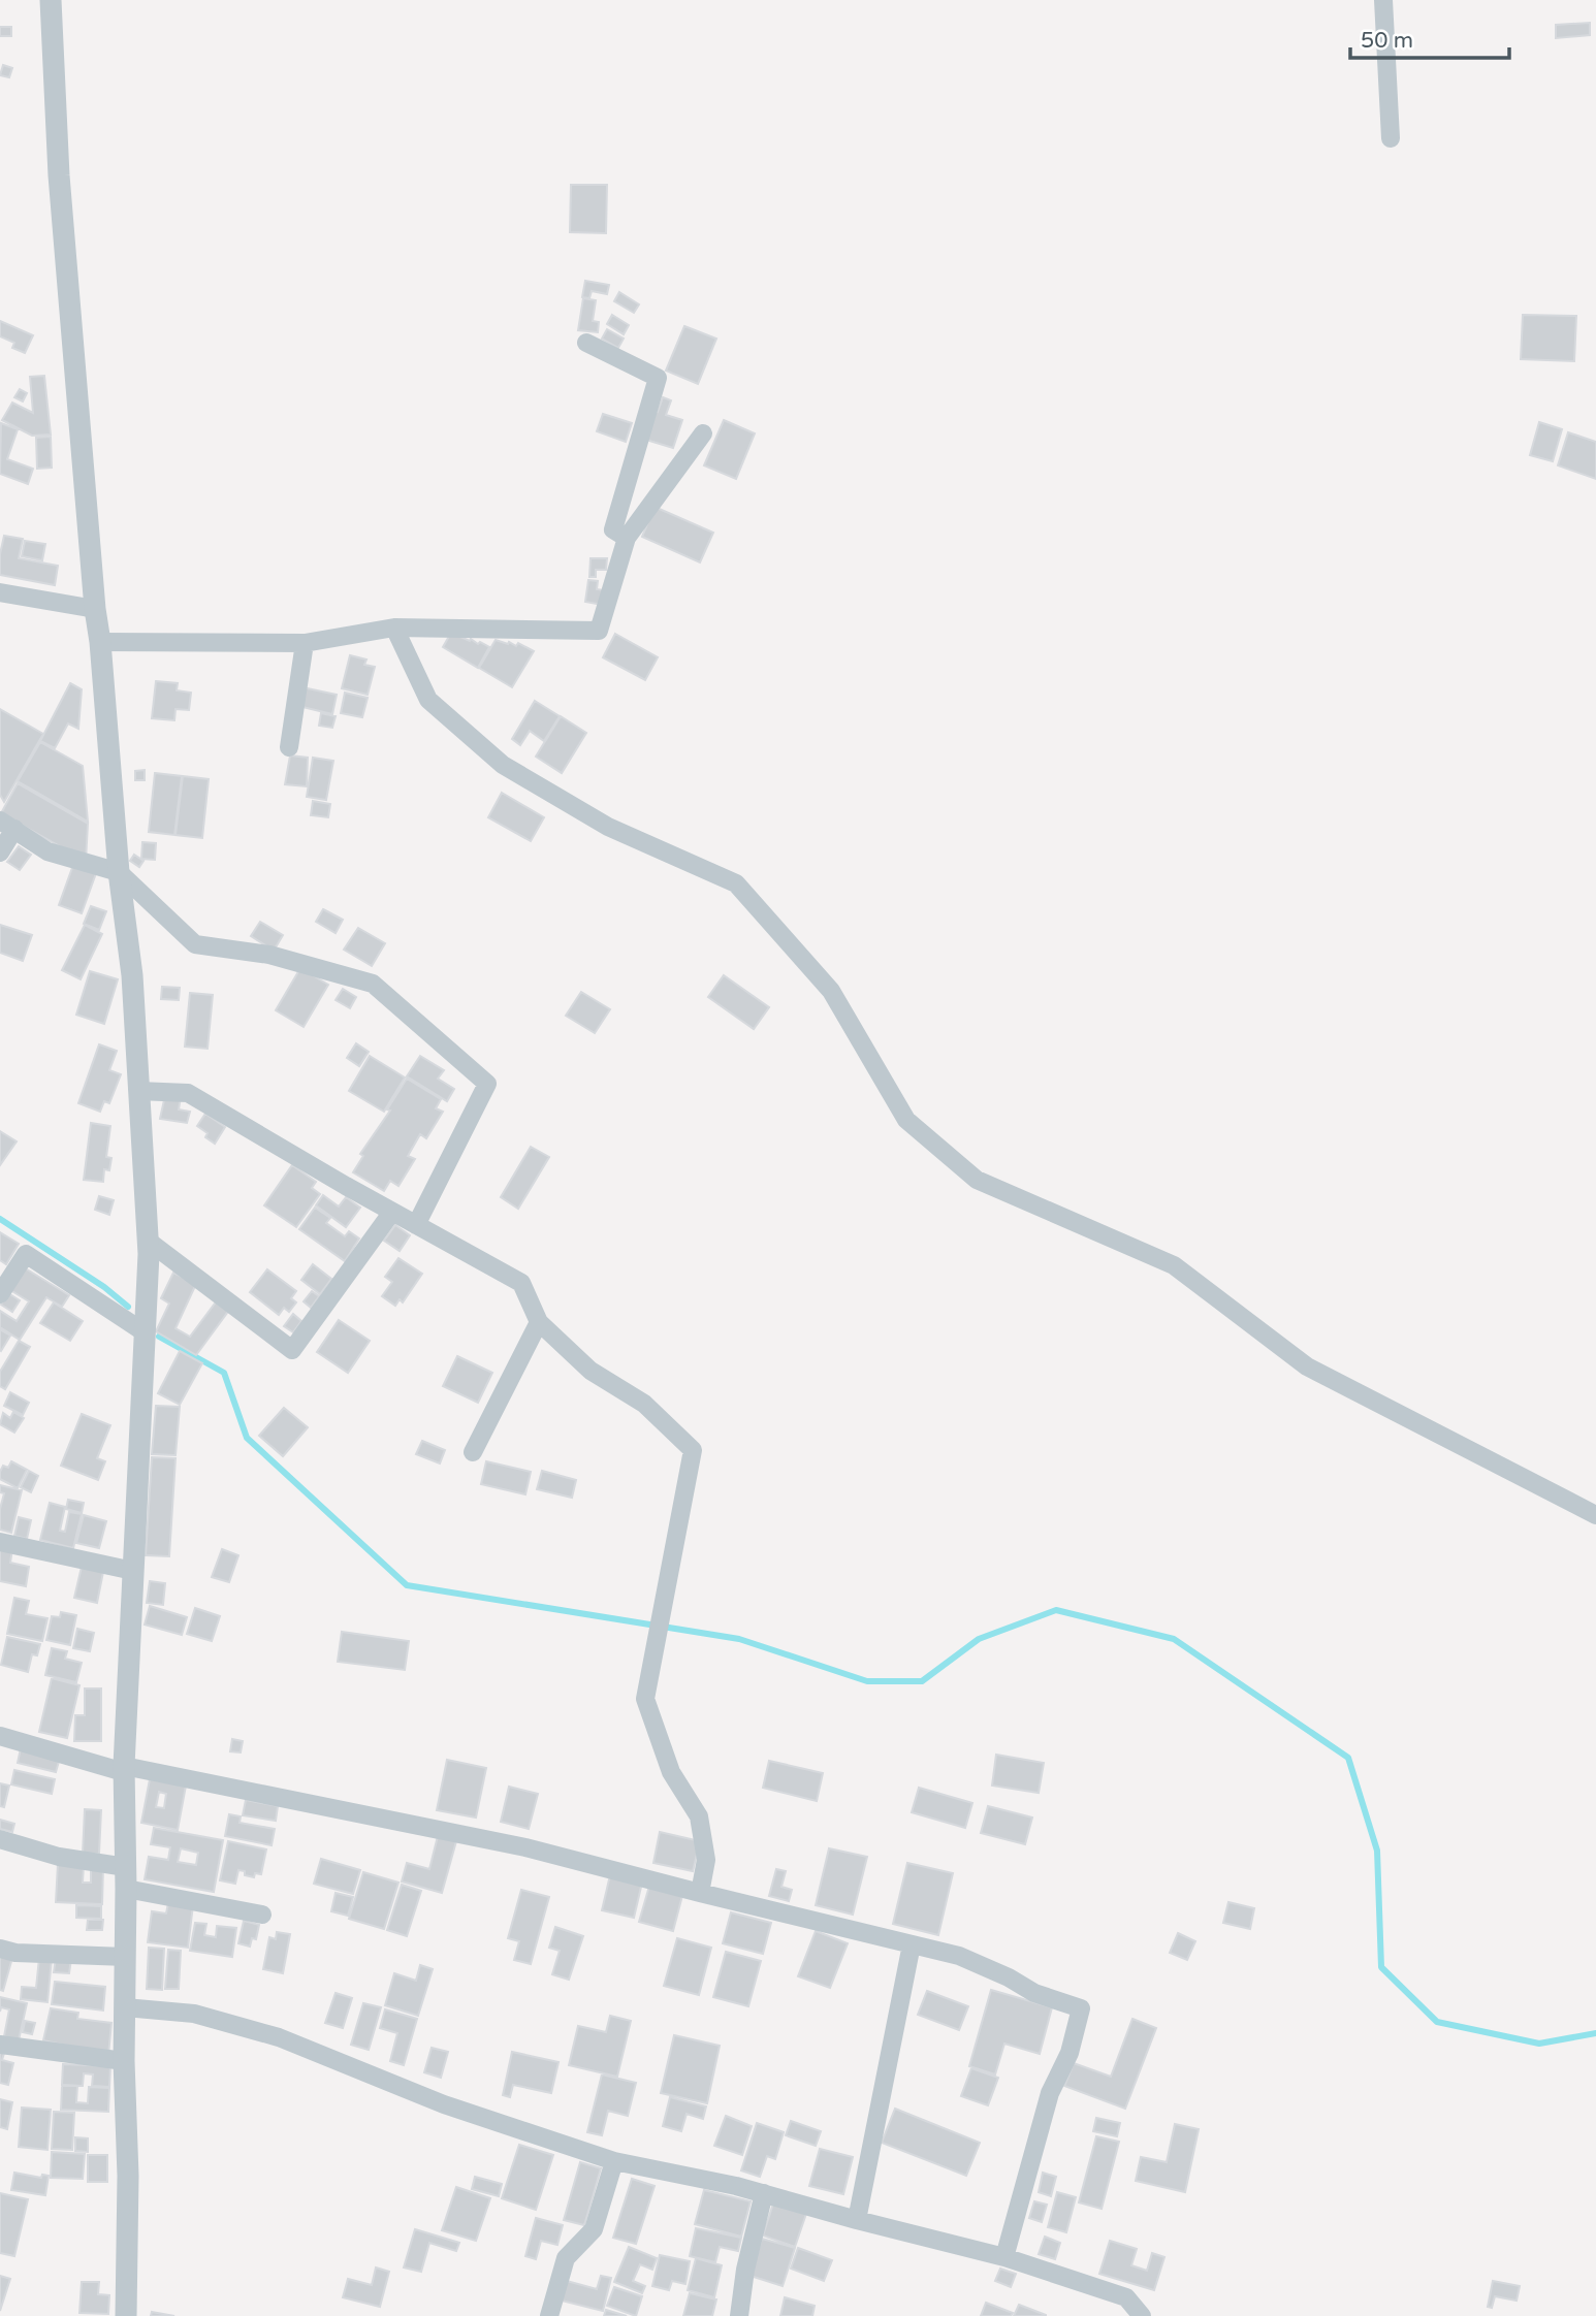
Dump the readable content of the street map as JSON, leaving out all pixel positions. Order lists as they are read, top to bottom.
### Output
{
  "scale_bar": "50 m"
}
